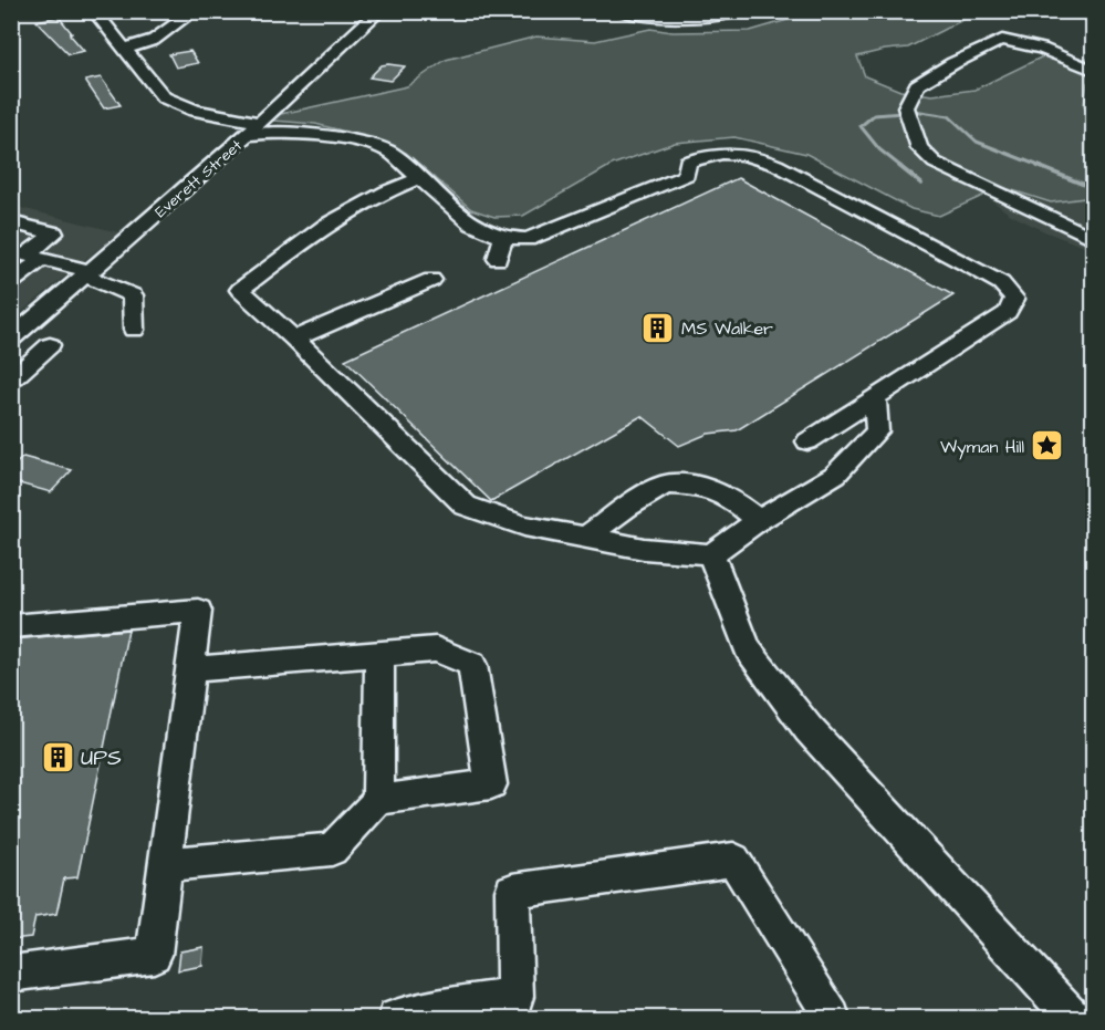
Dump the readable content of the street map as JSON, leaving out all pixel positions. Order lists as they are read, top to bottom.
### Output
{
  "streets": {
    "street": ["Everett Street"]
  },
  "places": {
    "building": ["MS Walker", "UPS"],
    "place": ["Wyman Hill"]
  }
}
